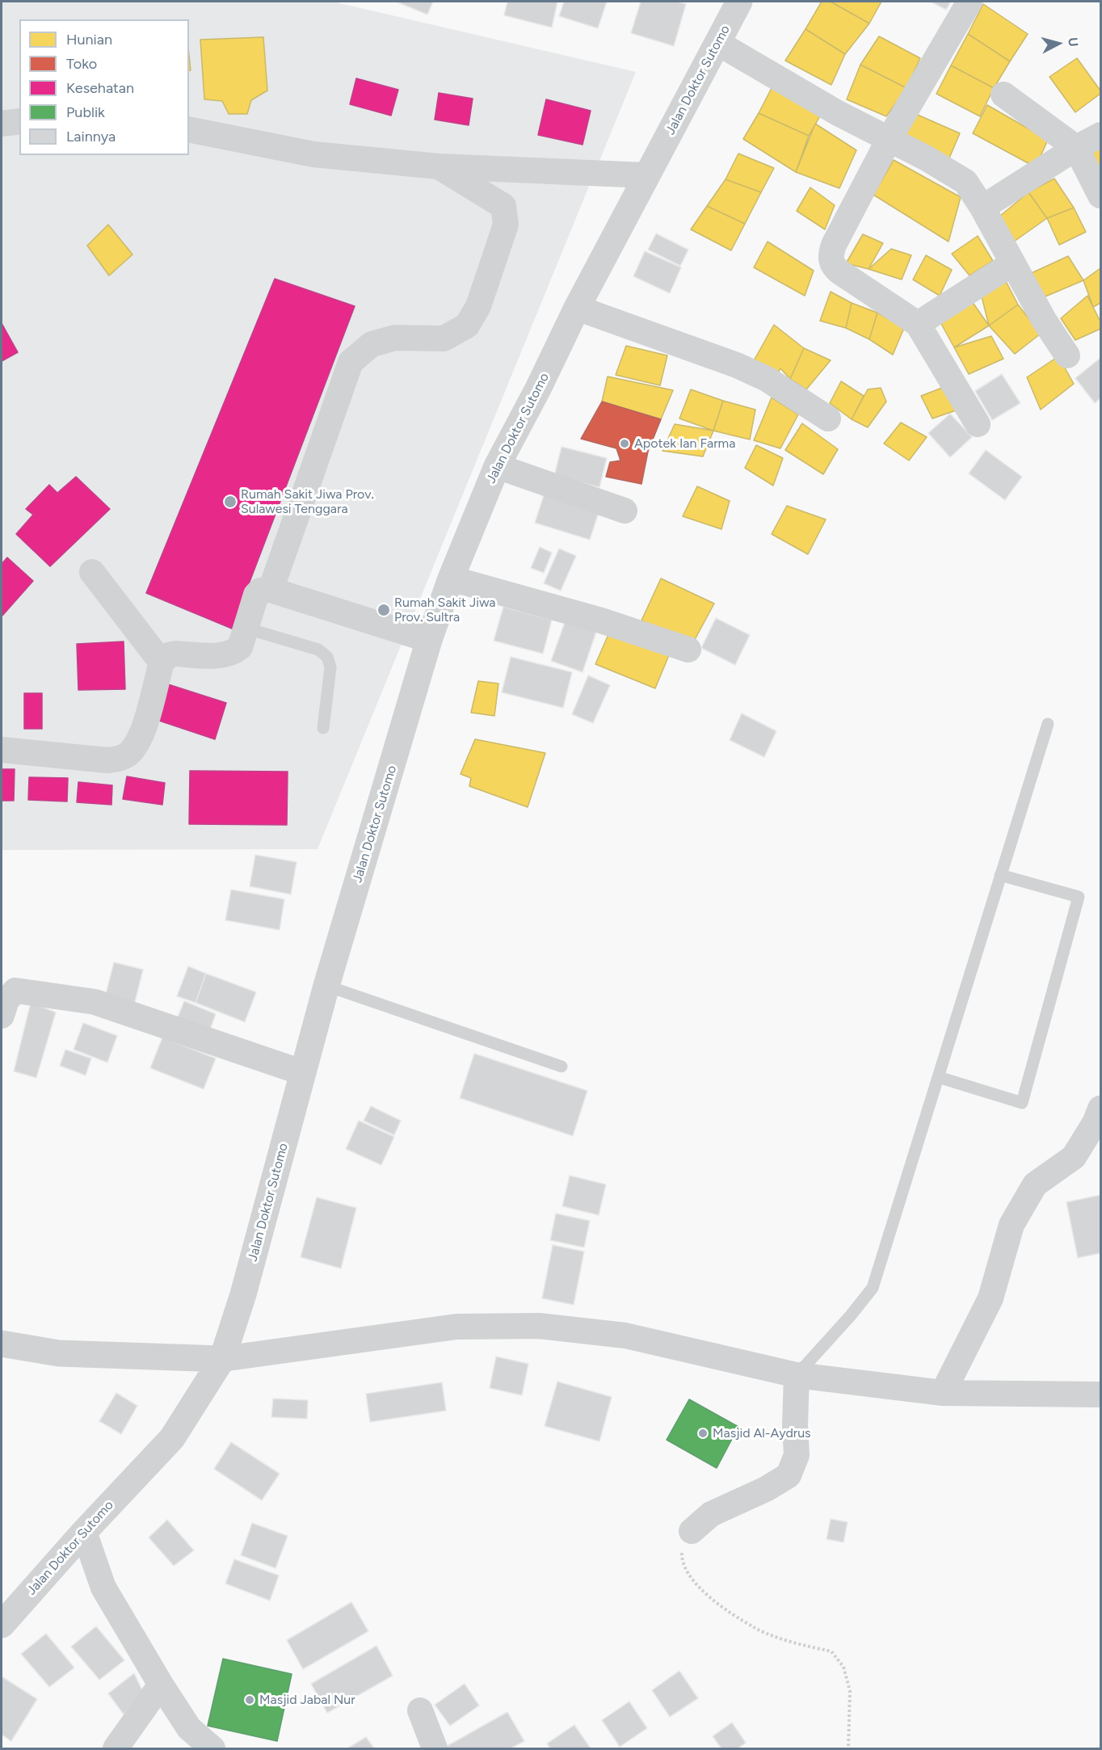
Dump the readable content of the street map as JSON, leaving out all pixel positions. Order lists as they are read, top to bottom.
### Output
{
  "streets": {
    "street": ["Jalan Doktor Sutomo"]
  },
  "places": [
    "Apotek Ian Farma",
    "Rumah Sakit Jiwa Prov. Sulawesi Tenggara",
    "Rumah Sakit Jiwa Prov. Sultra",
    "Masjid Al-Aydrus",
    "Masjid Jabal Nur"
  ],
  "legend": [
    "Hunian",
    "Toko",
    "Kesehatan",
    "Publik",
    "Lainnya"
  ],
  "north": "right"
}
